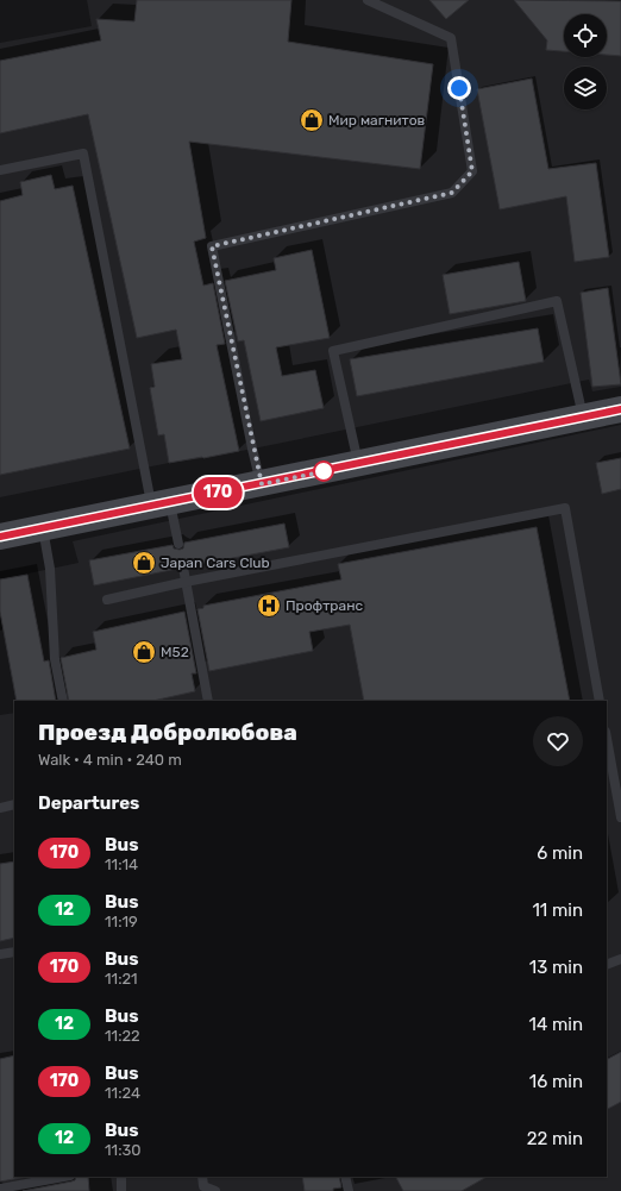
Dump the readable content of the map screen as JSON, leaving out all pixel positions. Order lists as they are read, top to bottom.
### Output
{
  "places": {
    "shop": ["Мир магнитов", "Japan Cars Club", "M52"],
    "hospital": ["Профтранс"]
  },
  "lines": ["bus line 170"],
  "page": {
    "on_map": "170",
    "heading": [
      ["Проезд Добролюбова", "Walk · 4 min · 240 m"],
      "Departures"
    ],
    "list": [
      {
        "mark": "170",
        "name": "Bus",
        "note": "11:14",
        "value": "6 min"
      },
      {
        "mark": "12",
        "name": "Bus",
        "note": "11:19",
        "value": "11 min"
      },
      {
        "mark": "170",
        "name": "Bus",
        "note": "11:21",
        "value": "13 min"
      },
      {
        "mark": "12",
        "name": "Bus",
        "note": "11:22",
        "value": "14 min"
      },
      {
        "mark": "170",
        "name": "Bus",
        "note": "11:24",
        "value": "16 min"
      },
      {
        "mark": "12",
        "name": "Bus",
        "note": "11:30",
        "value": "22 min"
      }
    ]
  }
}
